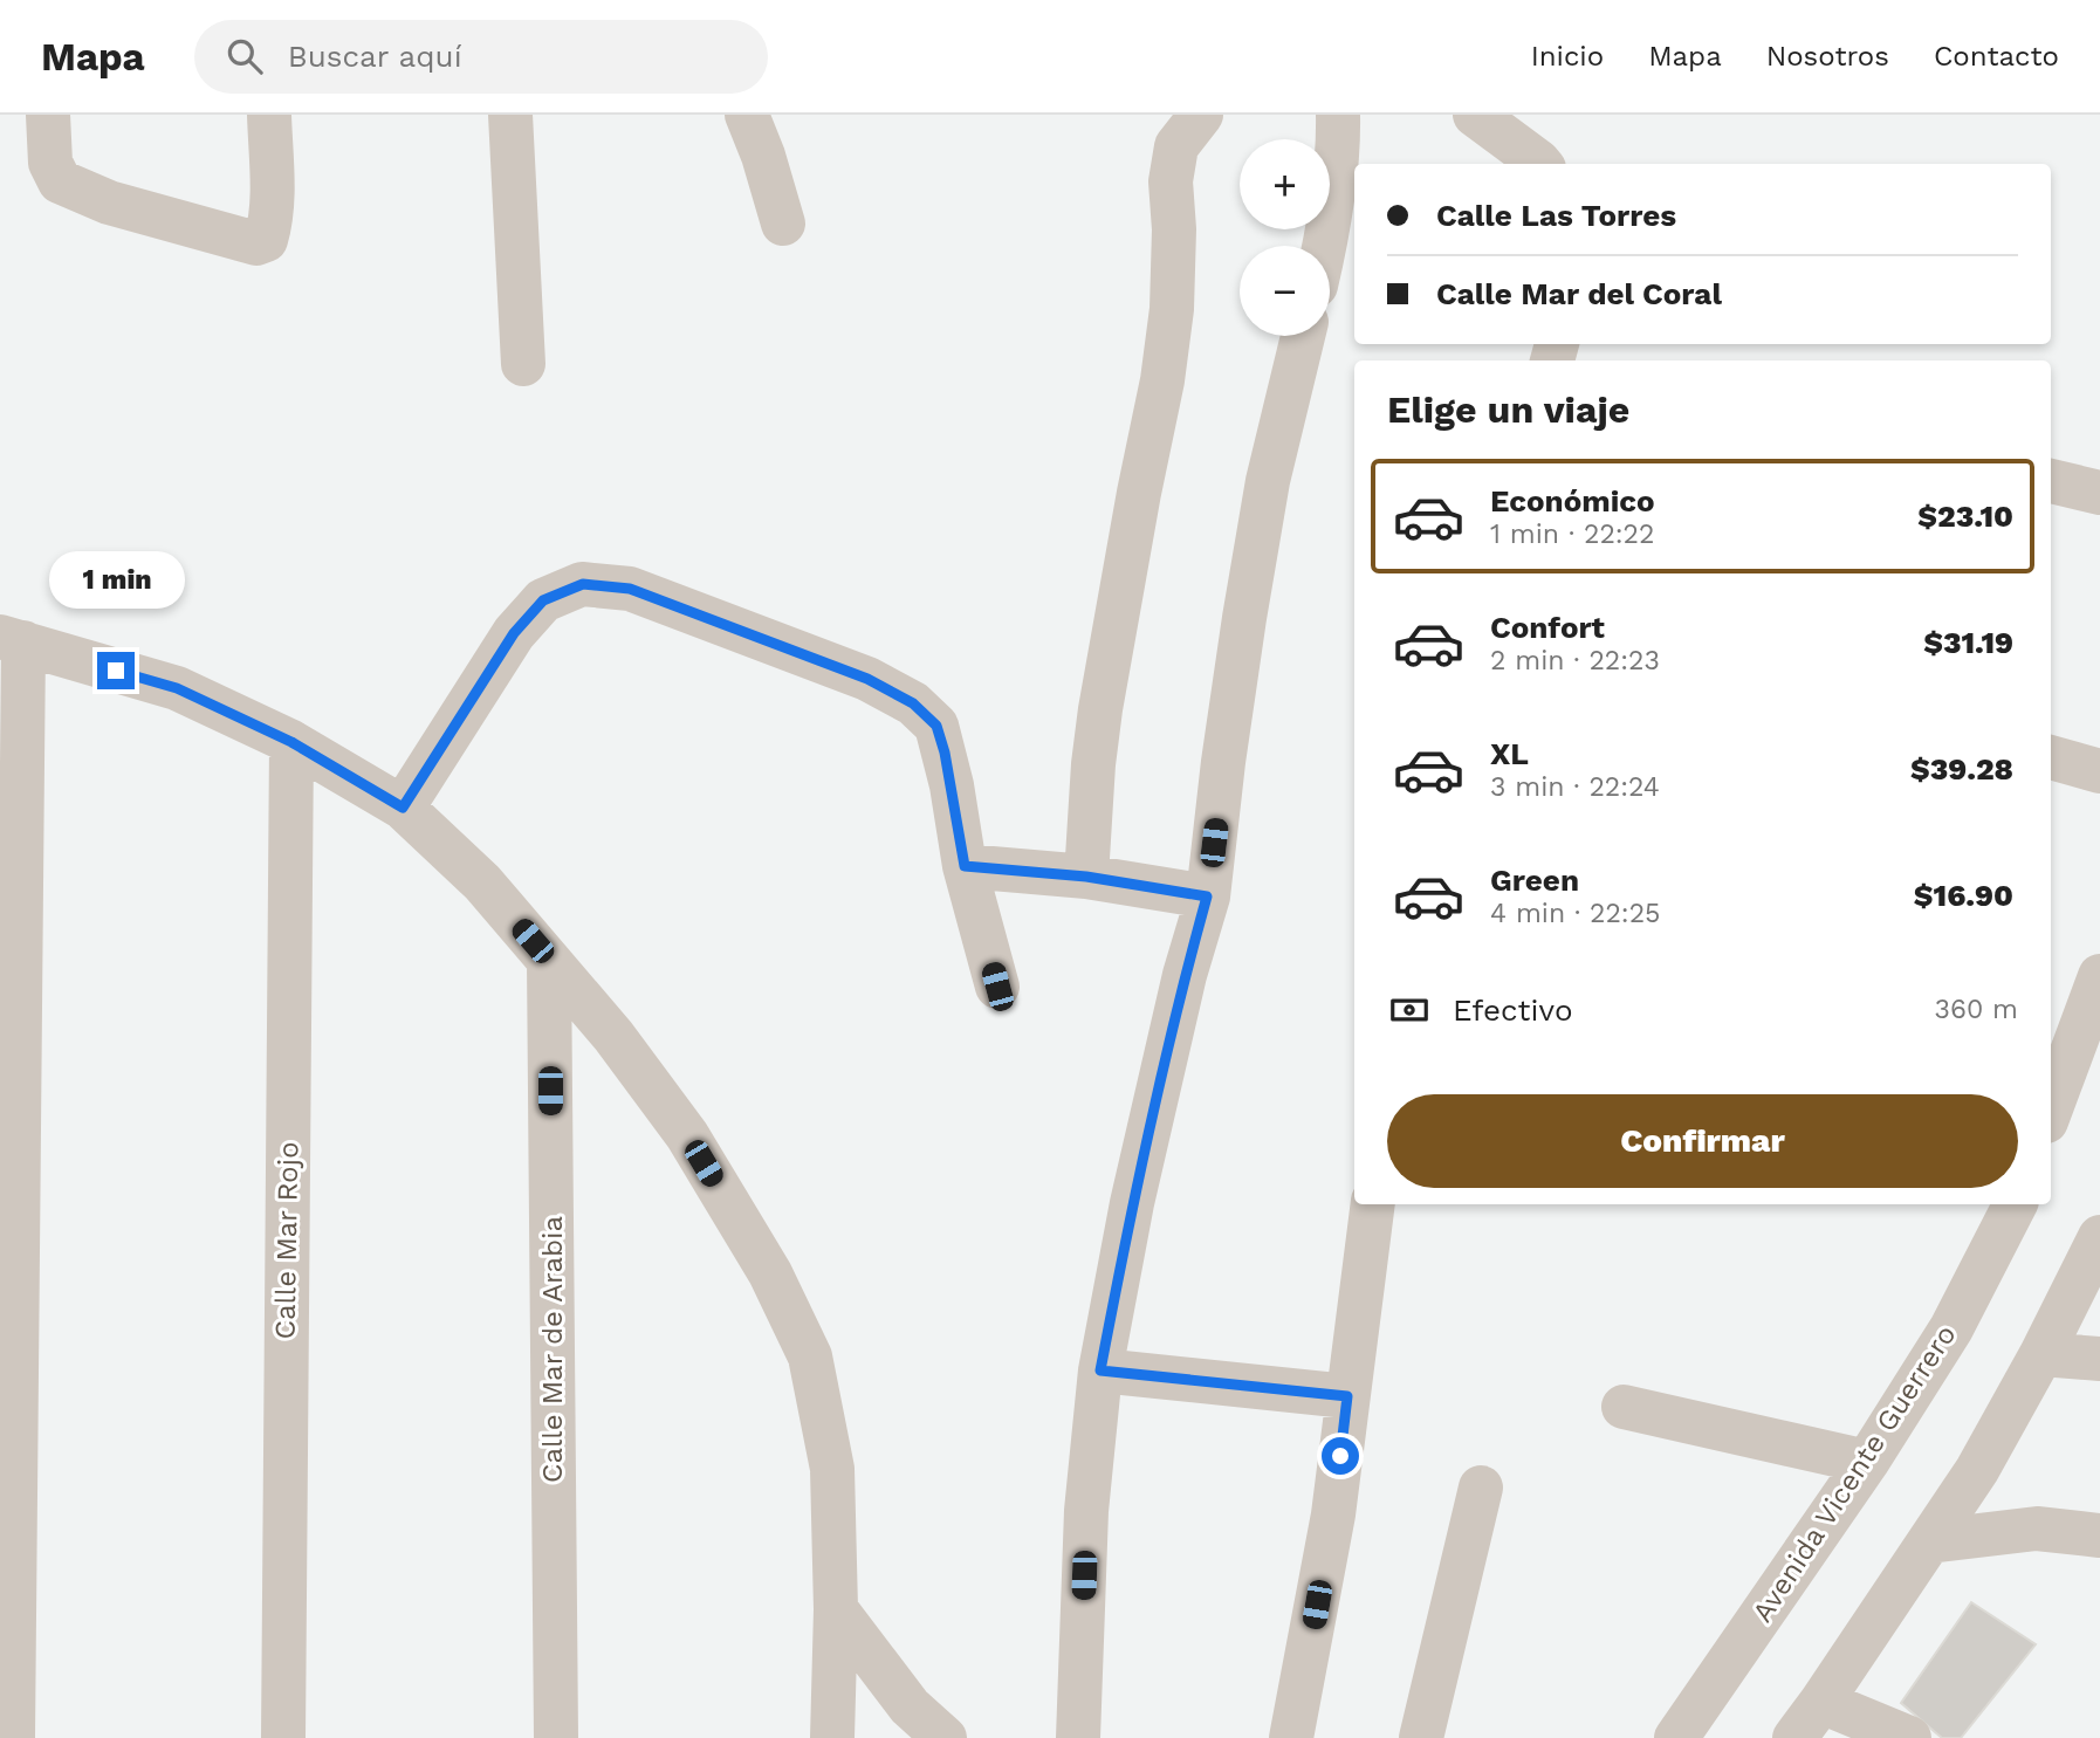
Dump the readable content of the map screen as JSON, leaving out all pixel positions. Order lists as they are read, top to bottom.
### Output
{
  "streets": {
    "street": ["Calle Mar Rojo", "Calle Mar de Arabia", "Avenida Vicente Guerrero"]
  },
  "page": {
    "header": "Mapa",
    "search": "Buscar aquí",
    "nav": [
      "Inicio",
      "Mapa",
      "Nosotros",
      "Contacto"
    ],
    "map_buttons": ["+", "−"],
    "banner": ["Calle Las Torres", "Calle Mar del Coral"],
    "heading": "Elige un viaje",
    "list": [
      {
        "name": "Económico",
        "note": "1 min · 22:22",
        "value": "$23.10"
      },
      {
        "name": "Confort",
        "note": "2 min · 22:23",
        "value": "$31.19"
      },
      {
        "name": "XL",
        "note": "3 min · 22:24",
        "value": "$39.28"
      },
      {
        "name": "Green",
        "note": "4 min · 22:25",
        "value": "$16.90"
      }
    ],
    "bubble": "1 min",
    "pay": ["Efectivo", "360 m"],
    "buttons": "Confirmar"
  }
}
